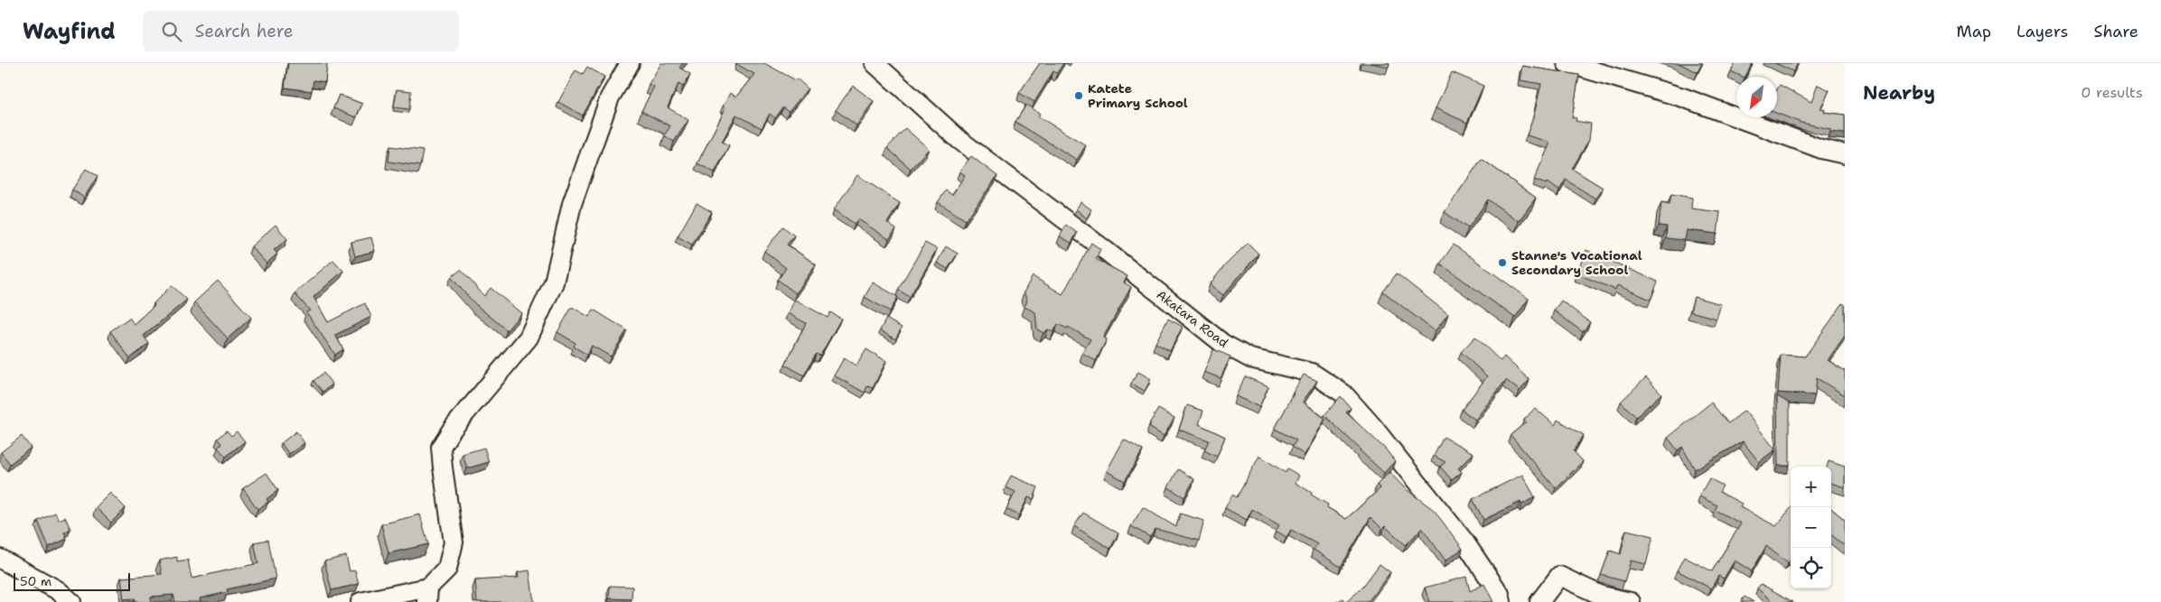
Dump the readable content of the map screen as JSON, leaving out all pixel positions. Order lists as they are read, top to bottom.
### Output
{
  "streets": {
    "street": ["Akatara Road"]
  },
  "places": ["Katete Primary School", "Stanne's Vocational Secondary School"],
  "scale_bar": "50 m",
  "north": "bottom left",
  "page": {
    "header": "Wayfind",
    "search": "Search here",
    "nav": ["Map", "Layers", "Share"],
    "heading": ["Nearby", "0 results"],
    "map_buttons": ["+", "−"],
    "scale": "50 m"
  }
}
